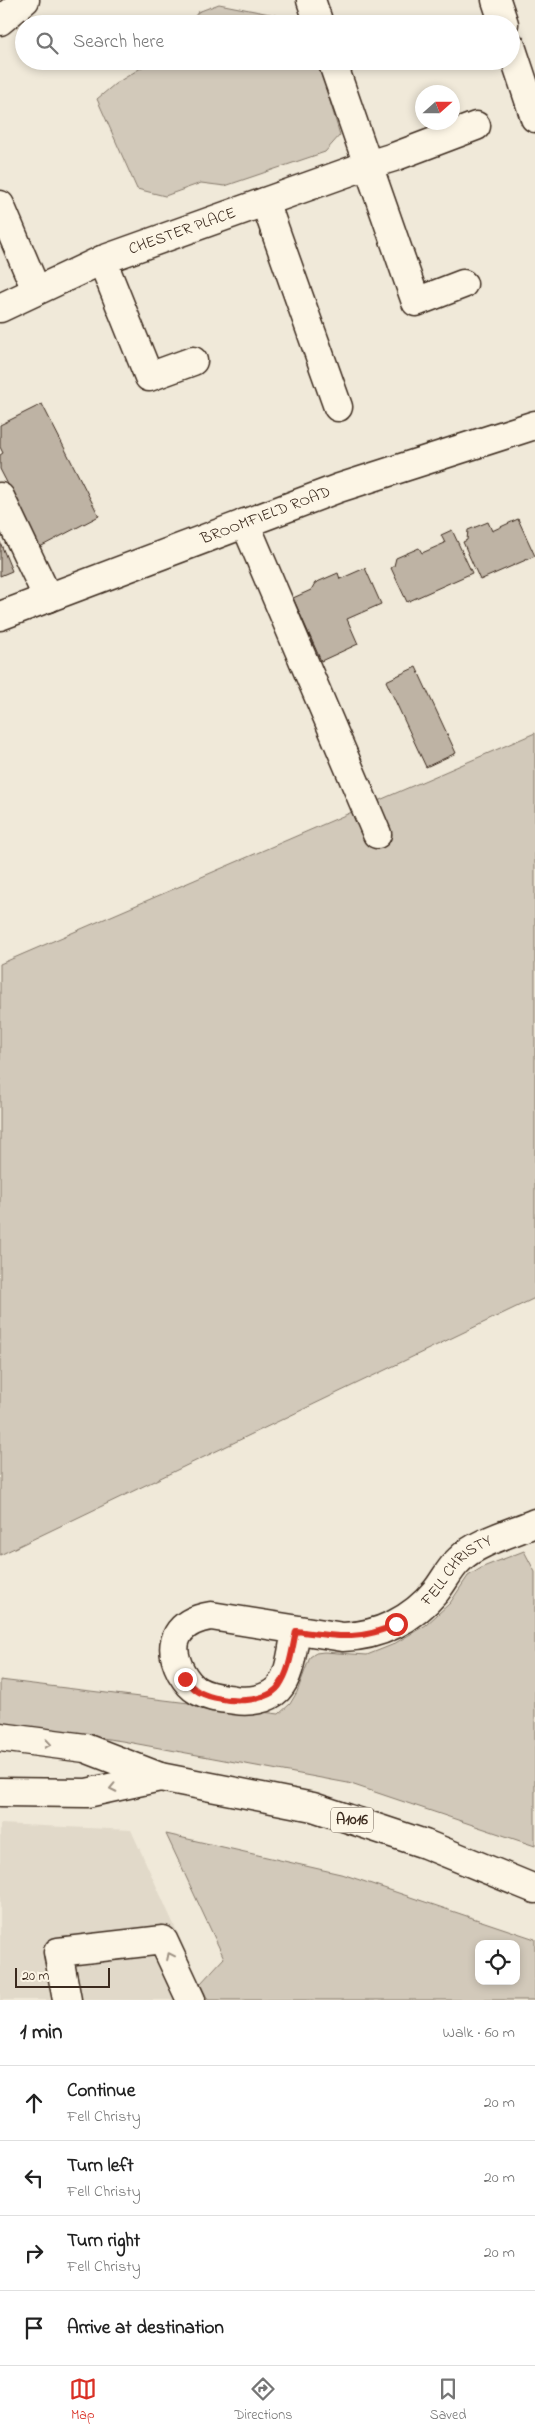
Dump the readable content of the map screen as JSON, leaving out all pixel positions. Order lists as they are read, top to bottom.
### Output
{
  "streets": {
    "main road": [
      "CHESTER PLACE",
      "BROOMFIELD ROAD",
      "FELL CHRISTY",
      "A1016"
    ]
  },
  "scale_bar": "20 m",
  "north": "right",
  "page": {
    "search": "Search here",
    "scale": "20 m",
    "heading": ["1 min", "Walk · 60 m"],
    "list": [
      ["Continue", "Fell Christy", "20 m"],
      ["Turn left", "Fell Christy", "20 m"],
      ["Turn right", "Fell Christy", "20 m"],
      "Arrive at destination"
    ],
    "nav": ["Map", "Directions", "Saved"]
  }
}
